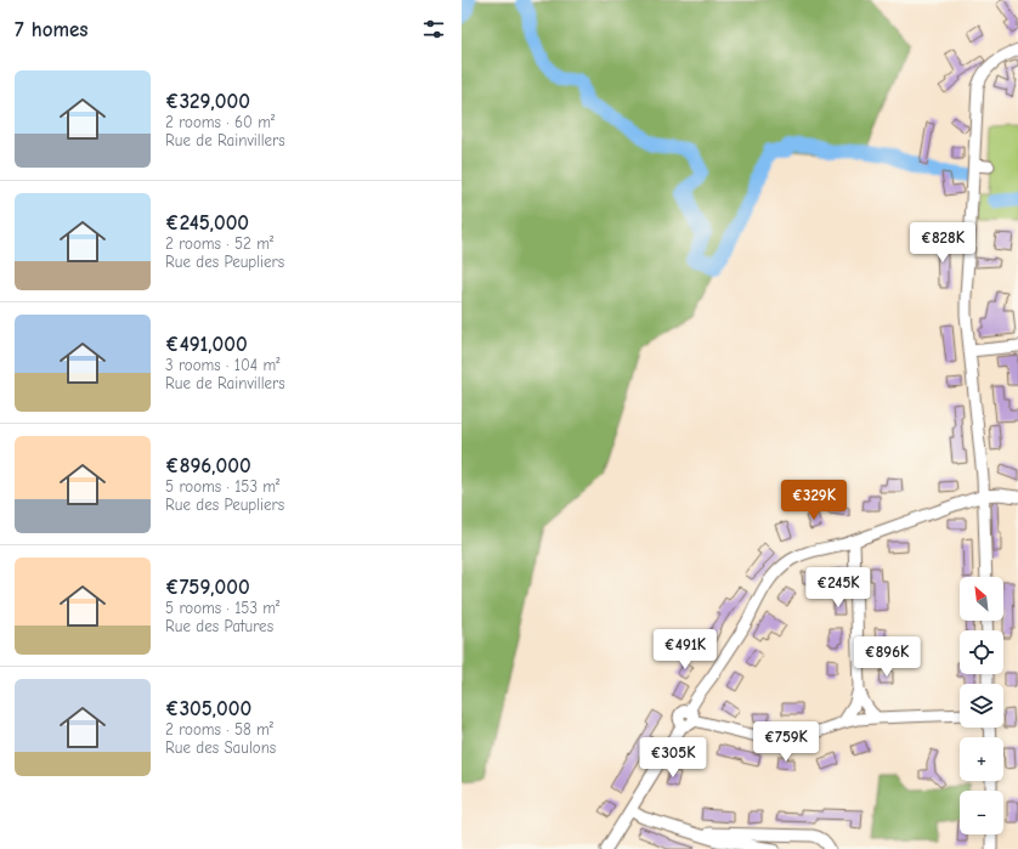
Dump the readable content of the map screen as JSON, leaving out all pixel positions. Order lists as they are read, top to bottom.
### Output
{
  "north": "top left",
  "page": {
    "heading": "7 homes",
    "list": [
      {
        "name": "€329,000",
        "note": "2 rooms · 60 m² · Rue de Rainvillers"
      },
      {
        "name": "€245,000",
        "note": "2 rooms · 52 m² · Rue des Peupliers"
      },
      {
        "name": "€491,000",
        "note": "3 rooms · 104 m² · Rue de Rainvillers"
      },
      {
        "name": "€896,000",
        "note": "5 rooms · 153 m² · Rue des Peupliers"
      },
      {
        "name": "€759,000",
        "note": "5 rooms · 153 m² · Rue des Patures"
      },
      {
        "name": "€305,000",
        "note": "2 rooms · 58 m² · Rue des Saulons"
      }
    ],
    "price": [
      "€828K",
      "€329K",
      "€245K",
      "€491K",
      "€896K",
      "€759K",
      "€305K"
    ],
    "map_buttons": ["+", "−"]
  }
}
